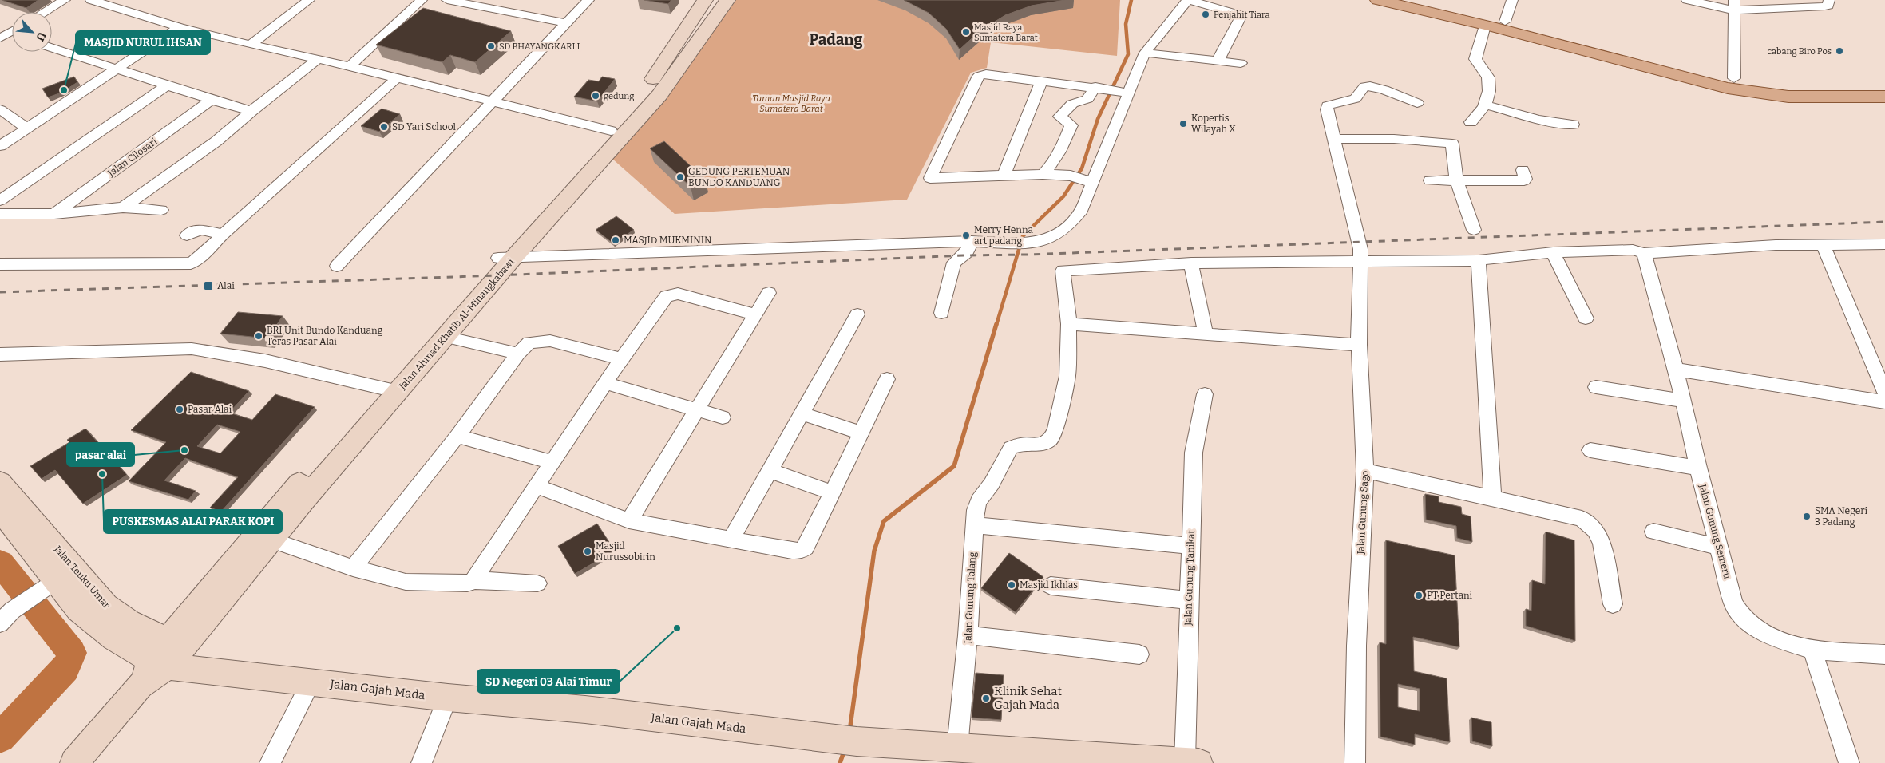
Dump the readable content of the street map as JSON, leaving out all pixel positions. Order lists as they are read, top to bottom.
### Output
{
  "streets": {
    "main road": ["Jalan Ahmad Khatib Al-Minangkabawi", "Jalan Teuku Umar", "Jalan Gajah Mada"],
    "street": [
      "Jalan Cilosari",
      "Jalan Gunung Sago",
      "Jalan Gunung Semeru",
      "Jalan Gunung Tanikat",
      "Jalan Gunung Talang"
    ]
  },
  "crossings": [
    ["Jalan Ahmad Khatib Al-Minangkabawi", "Jalan Teuku Umar"],
    ["Jalan Ahmad Khatib Al-Minangkabawi", "Jalan Gajah Mada"],
    ["Jalan Teuku Umar", "Jalan Gajah Mada"],
    ["Jalan Gunung Tanikat", "Jalan Gajah Mada"],
    ["Jalan Gunung Talang", "Jalan Gajah Mada"]
  ],
  "districts": ["Padang"],
  "parks": ["Taman Masjid Raya Sumatera Barat"],
  "places": {
    "other": [
      "Penjahit Tiara",
      "Masjid Raya Sumatera Barat",
      "SD BHAYANGKARI I",
      "cabang Biro Pos",
      "MASJID NURUL IHSAN",
      "gedung",
      "Kopertis Wilayah X",
      "SD Yari School",
      "GEDUNG PERTEMUAN BUNDO KANDUANG",
      "Merry Henna art padang",
      "MASJID MUKMININ",
      "BRI Unit Bundo Kanduang Teras Pasar Alai",
      "Pasar Alai",
      "pasar alai",
      "PUSKESMAS ALAI PARAK KOPI",
      "SMA Negeri 3 Padang",
      "Masjid Nurussobirin",
      "Masjid Ikhlas",
      "PT Pertani",
      "SD Negeri 03 Alai Timur",
      "Klinik Sehat Gajah Mada"
    ],
    "transit": ["Alai"]
  },
  "north": "bottom right"
}
